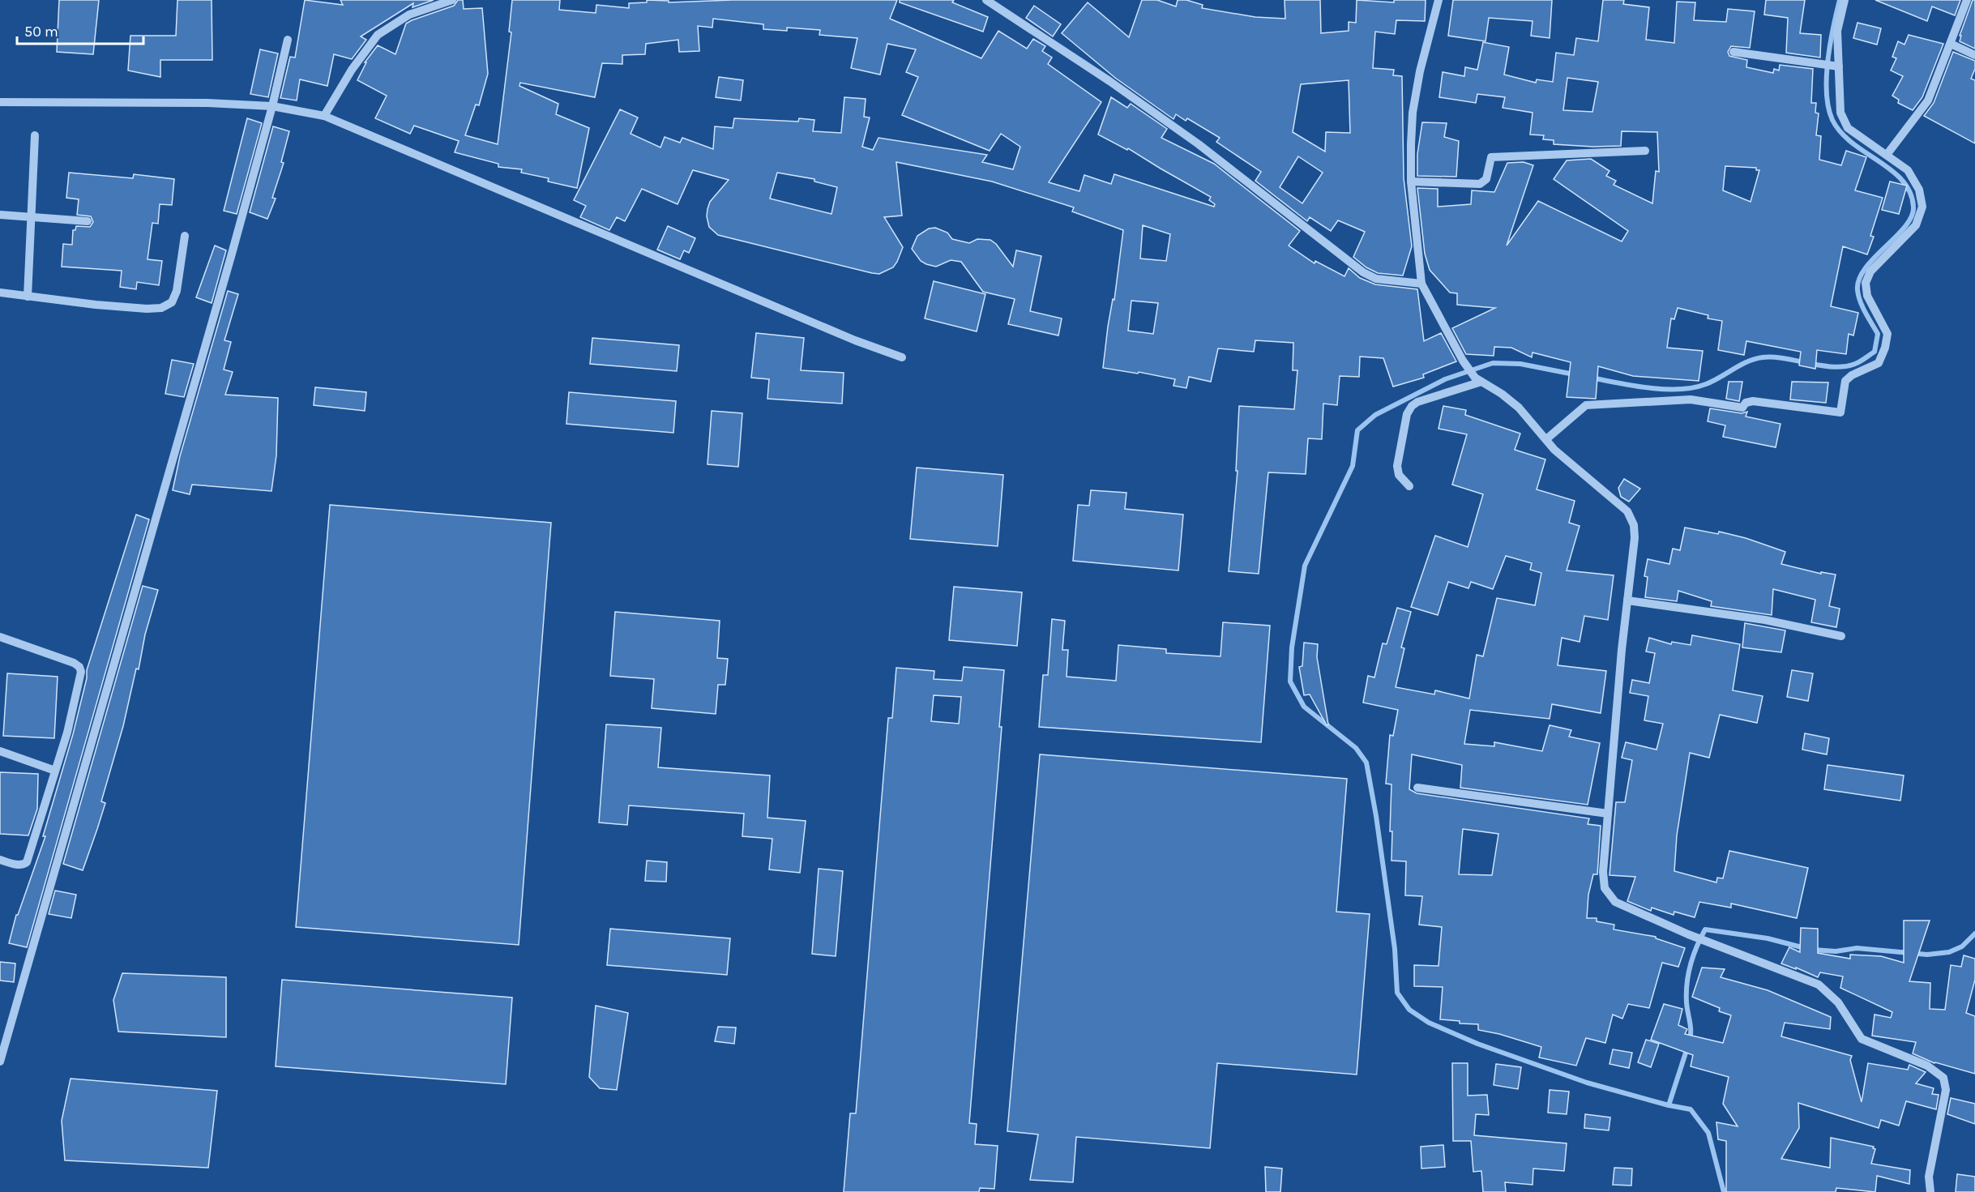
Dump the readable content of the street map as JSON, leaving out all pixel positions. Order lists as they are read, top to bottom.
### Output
{
  "scale_bar": "50 m"
}
